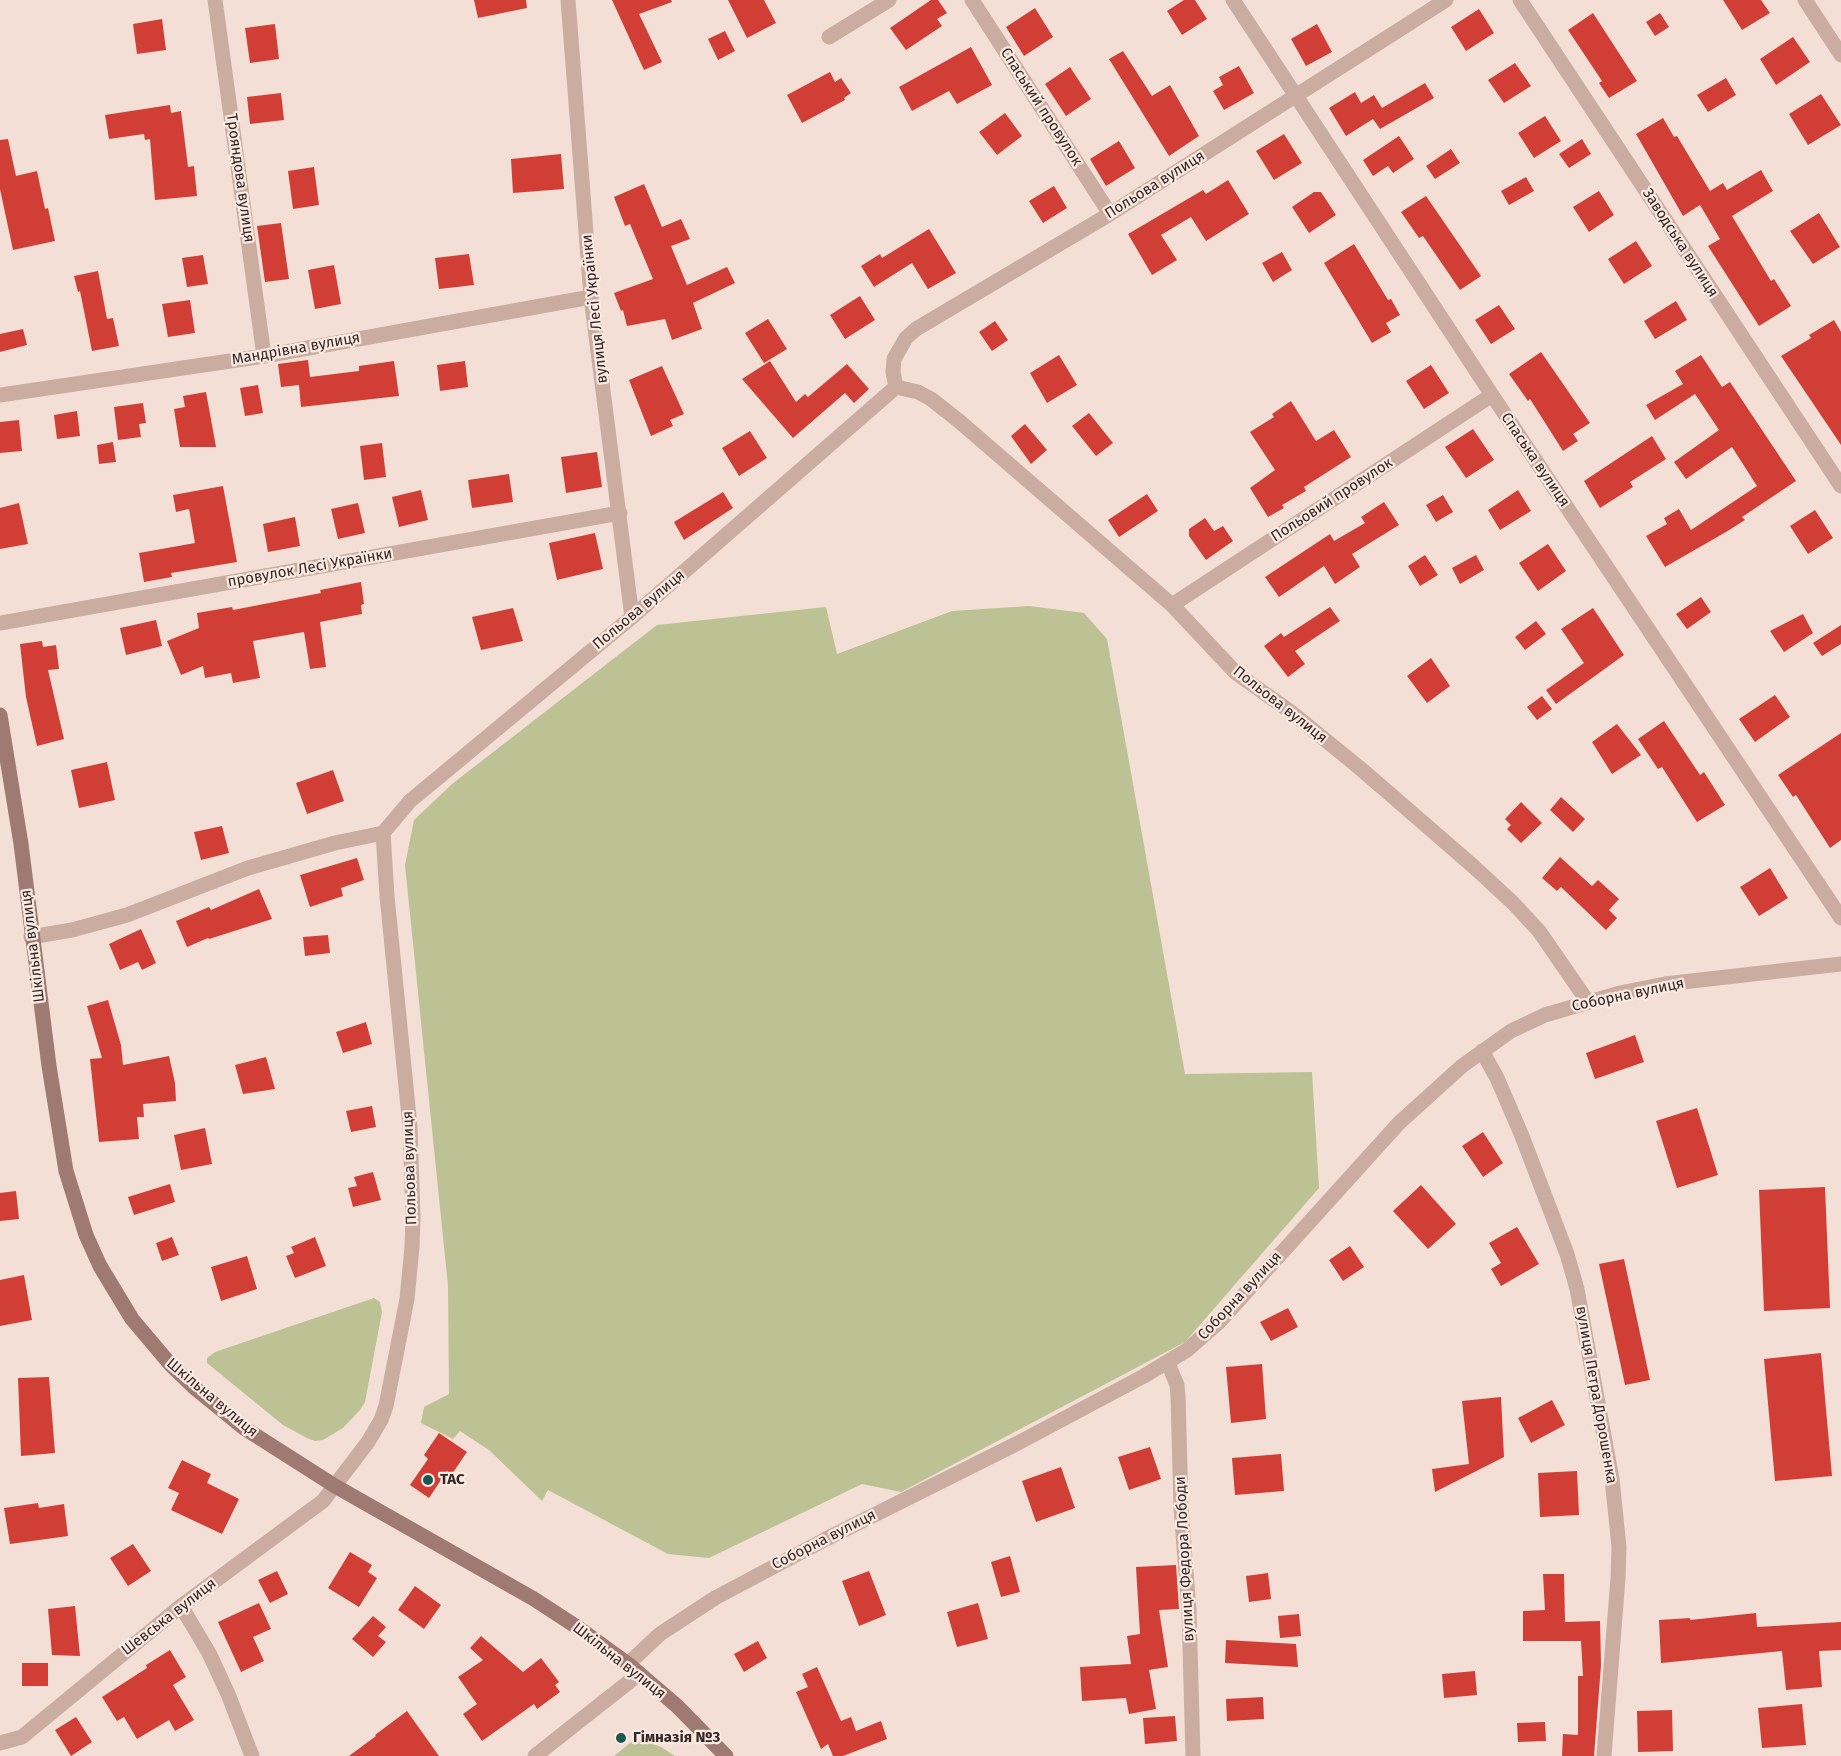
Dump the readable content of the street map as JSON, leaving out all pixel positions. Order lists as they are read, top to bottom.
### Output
{
  "streets": {
    "main road": ["Шкільна вулиця"],
    "street": [
      "Спаський провулок",
      "Трояндова вулиця",
      "Польова вулиця",
      "Заводська вулиця",
      "вулиця Лесі Українки",
      "Мандрівна вулиця",
      "Спаська вулиця",
      "Польовий провулок",
      "провулок Лесі Українки",
      "Соборна вулиця",
      "вулиця Петра Дорошенка",
      "вулиця Федора Лободи",
      "Шевська вулиця"
    ]
  },
  "crossings": [
    ["Спаський провулок", "Польова вулиця"],
    ["Трояндова вулиця", "Мандрівна вулиця"],
    ["Польова вулиця", "вулиця Лесі Українки"],
    ["Польова вулиця", "Спаська вулиця"],
    ["Польова вулиця", "Польовий провулок"],
    ["Польова вулиця", "Шкільна вулиця"],
    ["Польова вулиця", "Соборна вулиця"],
    ["Польова вулиця", "Шевська вулиця"],
    ["вулиця Лесі Українки", "Мандрівна вулиця"],
    ["вулиця Лесі Українки", "провулок Лесі Українки"],
    ["Спаська вулиця", "Польовий провулок"],
    ["Шкільна вулиця", "Соборна вулиця"],
    ["Шкільна вулиця", "Шевська вулиця"],
    ["Соборна вулиця", "вулиця Петра Дорошенка"],
    ["Соборна вулиця", "вулиця Федора Лободи"]
  ],
  "places": ["ТАС", "Гімназія №3"]
}
